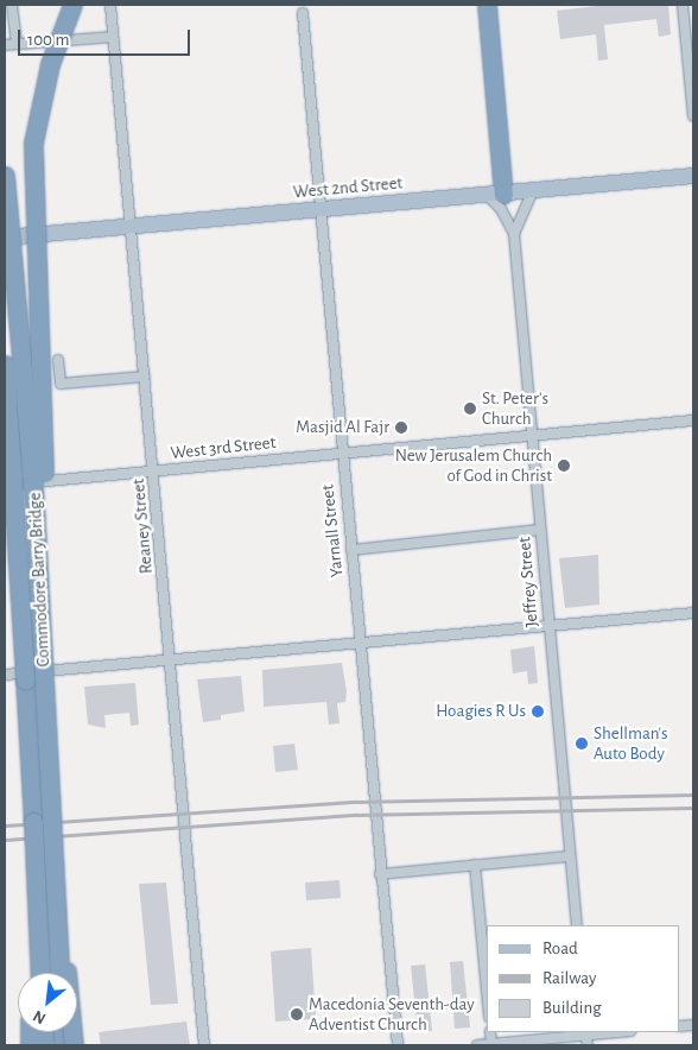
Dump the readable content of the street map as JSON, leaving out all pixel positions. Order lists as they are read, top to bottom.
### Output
{
  "streets": {
    "highway": ["Commodore Barry Bridge"],
    "main road": ["West 2nd Street"],
    "street": [
      "West 3rd Street",
      "Reaney Street",
      "Yarnall Street",
      "Jeffrey Street"
    ]
  },
  "crossings": [
    ["West 2nd Street", "Reaney Street"],
    ["West 2nd Street", "Yarnall Street"],
    ["West 3rd Street", "Reaney Street"],
    ["West 3rd Street", "Yarnall Street"],
    ["West 3rd Street", "Jeffrey Street"]
  ],
  "places": [
    "St. Peter's Church",
    "Masjid Al Fajr",
    "New Jerusalem Church of God in Christ",
    "Hoagies R Us",
    "Shellman's Auto Body",
    "Macedonia Seventh-day Adventist Church"
  ],
  "legend": ["Road", "Railway", "Building"],
  "scale_bar": "100 m",
  "north": "bottom left"
}
